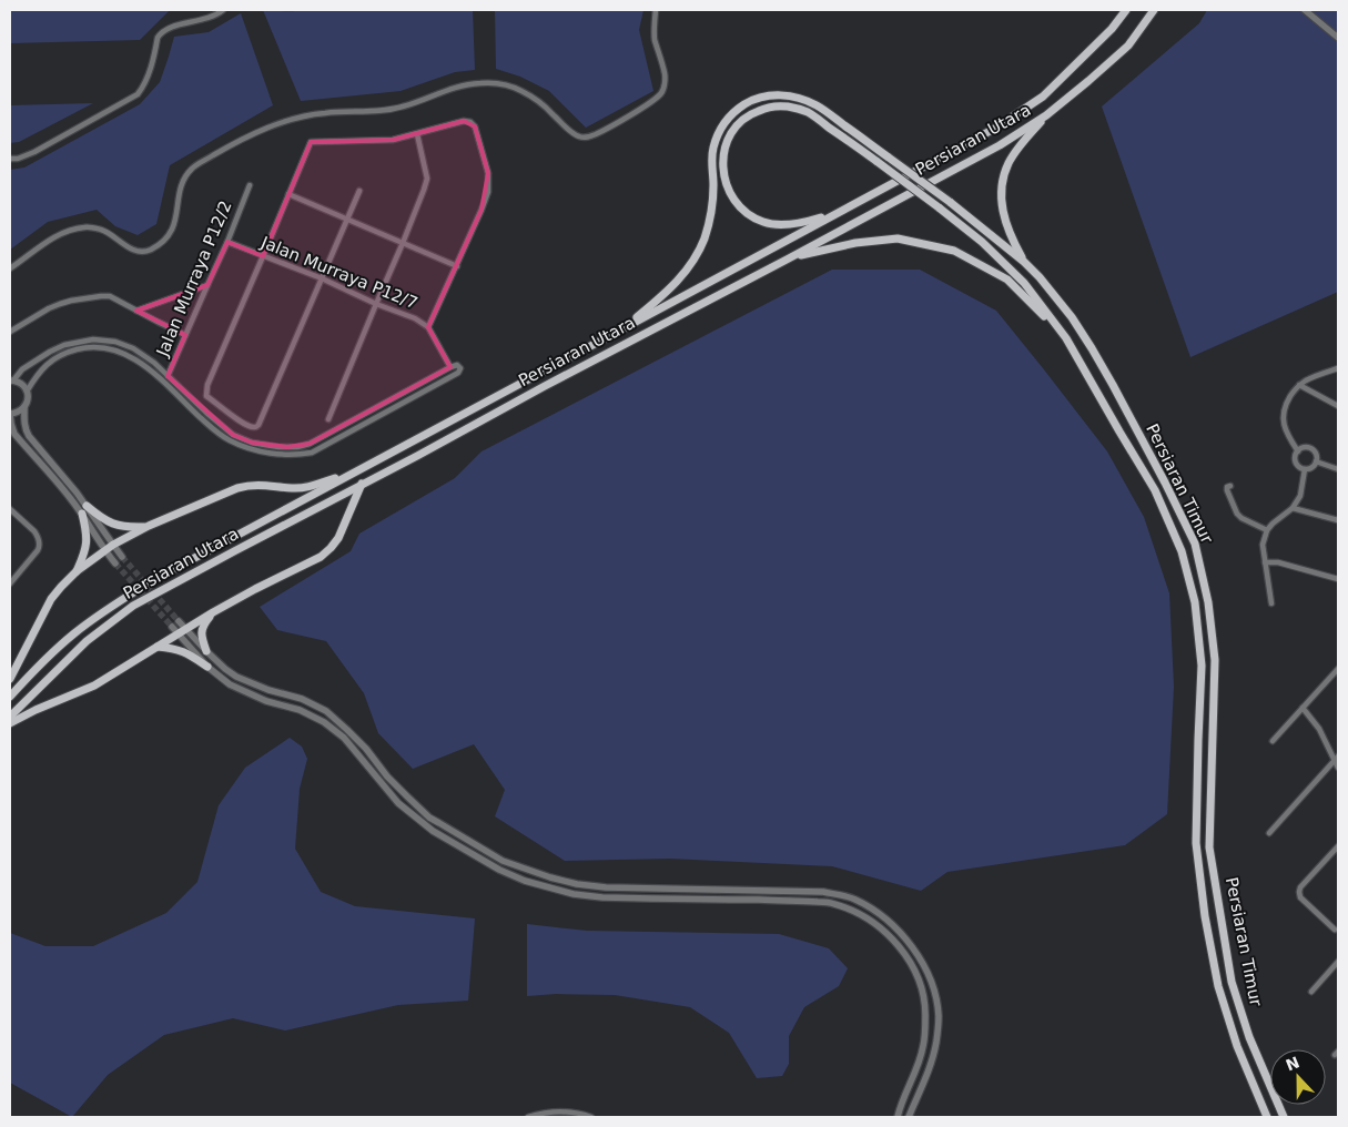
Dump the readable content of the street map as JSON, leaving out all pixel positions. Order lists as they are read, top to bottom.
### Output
{
  "streets": {
    "main road": ["Persiaran Utara", "Persiaran Timur"],
    "street": ["Jalan Murraya P12/7", "Jalan Murraya P12/2"]
  },
  "crossings": [
    ["Persiaran Utara", "Persiaran Timur"],
    ["Jalan Murraya P12/7", "Jalan Murraya P12/2"]
  ],
  "north": "top"
}
